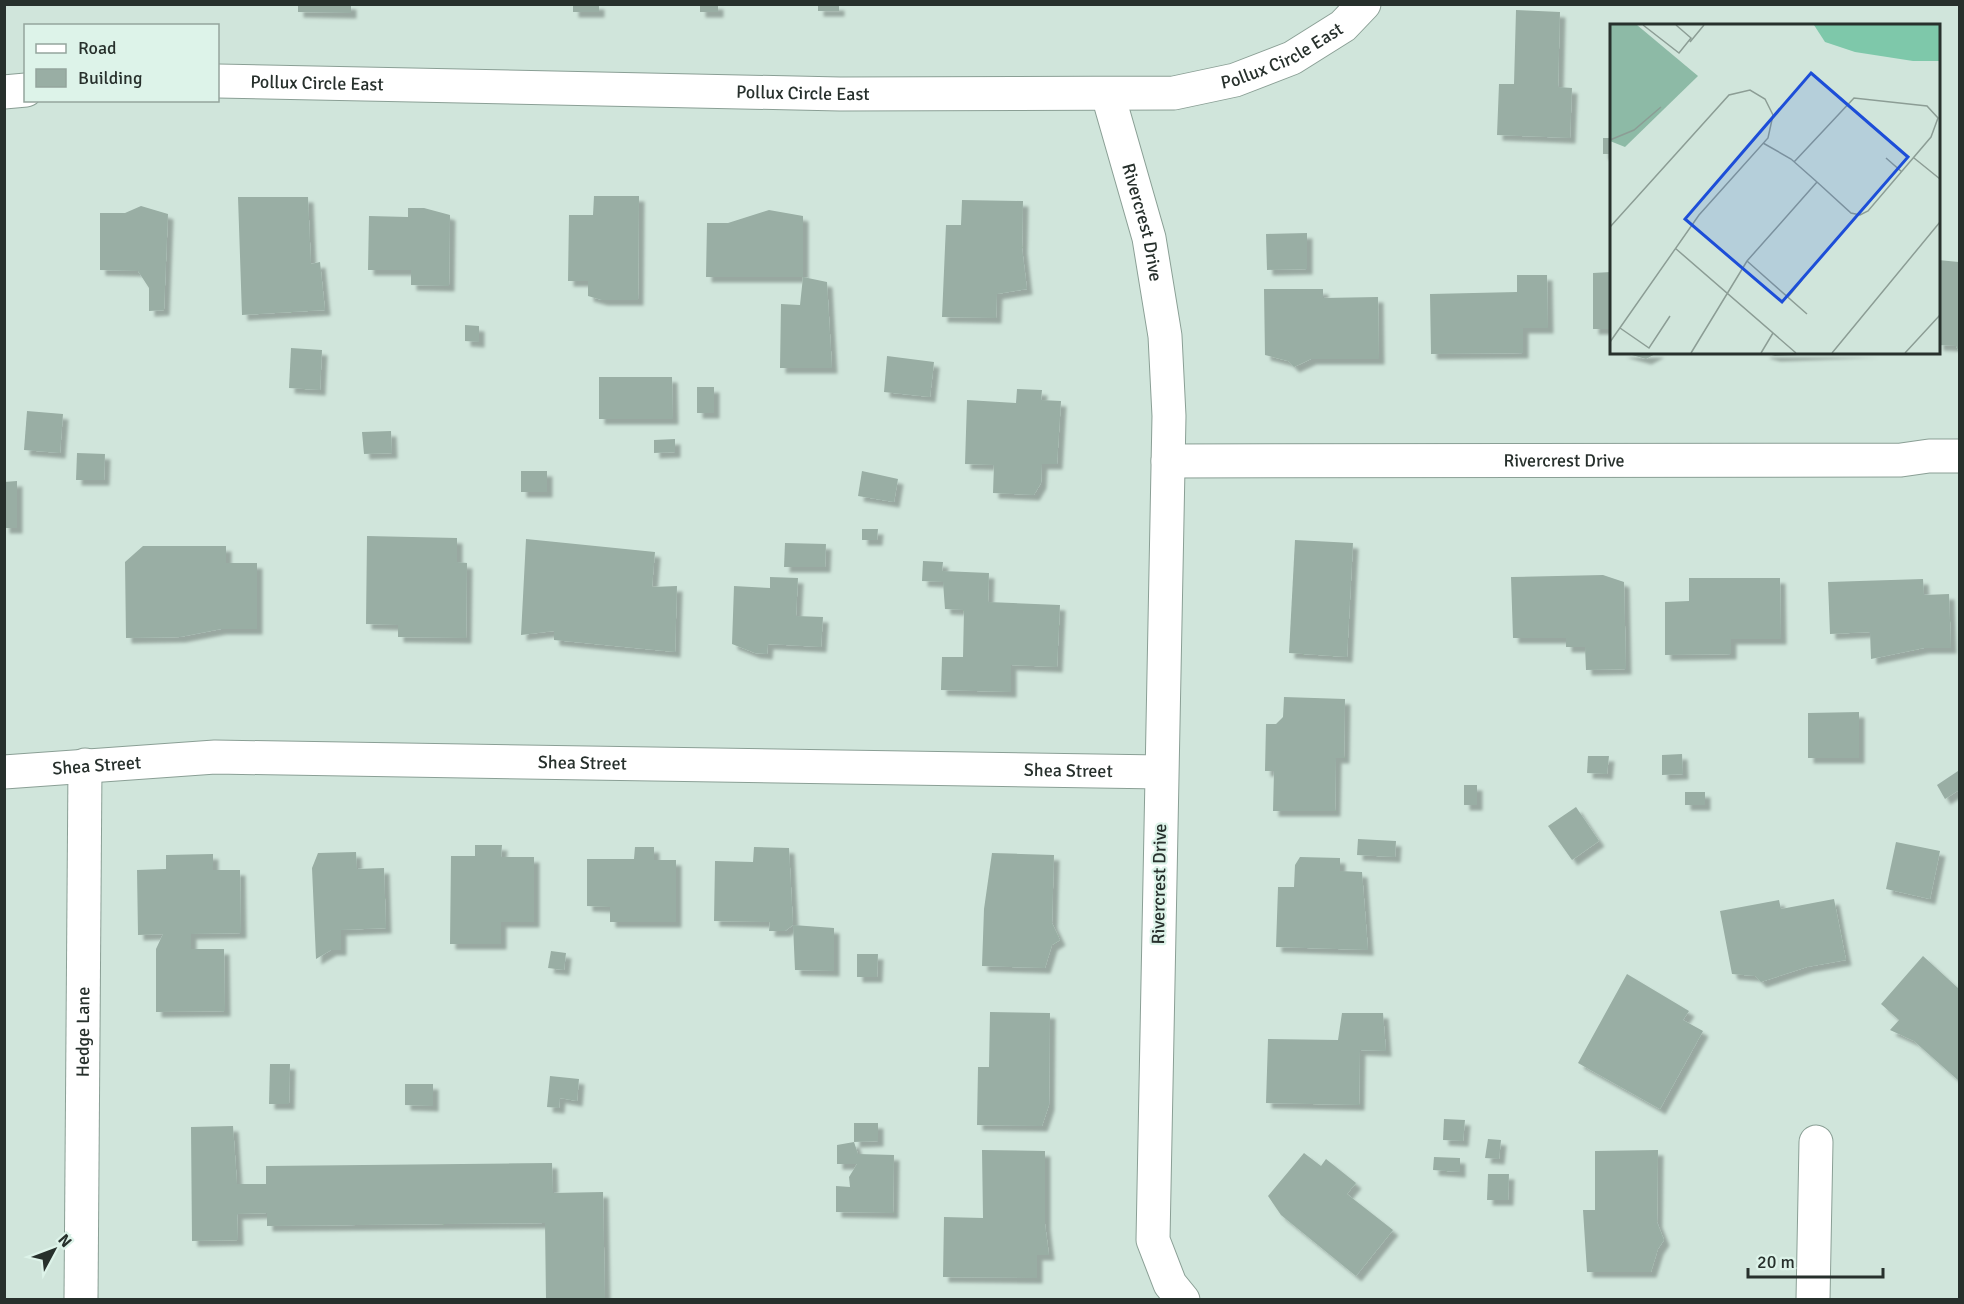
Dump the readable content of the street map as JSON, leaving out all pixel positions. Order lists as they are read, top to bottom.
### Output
{
  "streets": {
    "street": [
      "Pollux Circle East",
      "Rivercrest Drive",
      "Shea Street",
      "Hedge Lane"
    ]
  },
  "crossings": [
    ["Pollux Circle East", "Rivercrest Drive"],
    ["Rivercrest Drive", "Shea Street"],
    ["Shea Street", "Hedge Lane"]
  ],
  "legend": ["Road", "Building"],
  "scale_bar": "20 m",
  "north": "top right"
}
